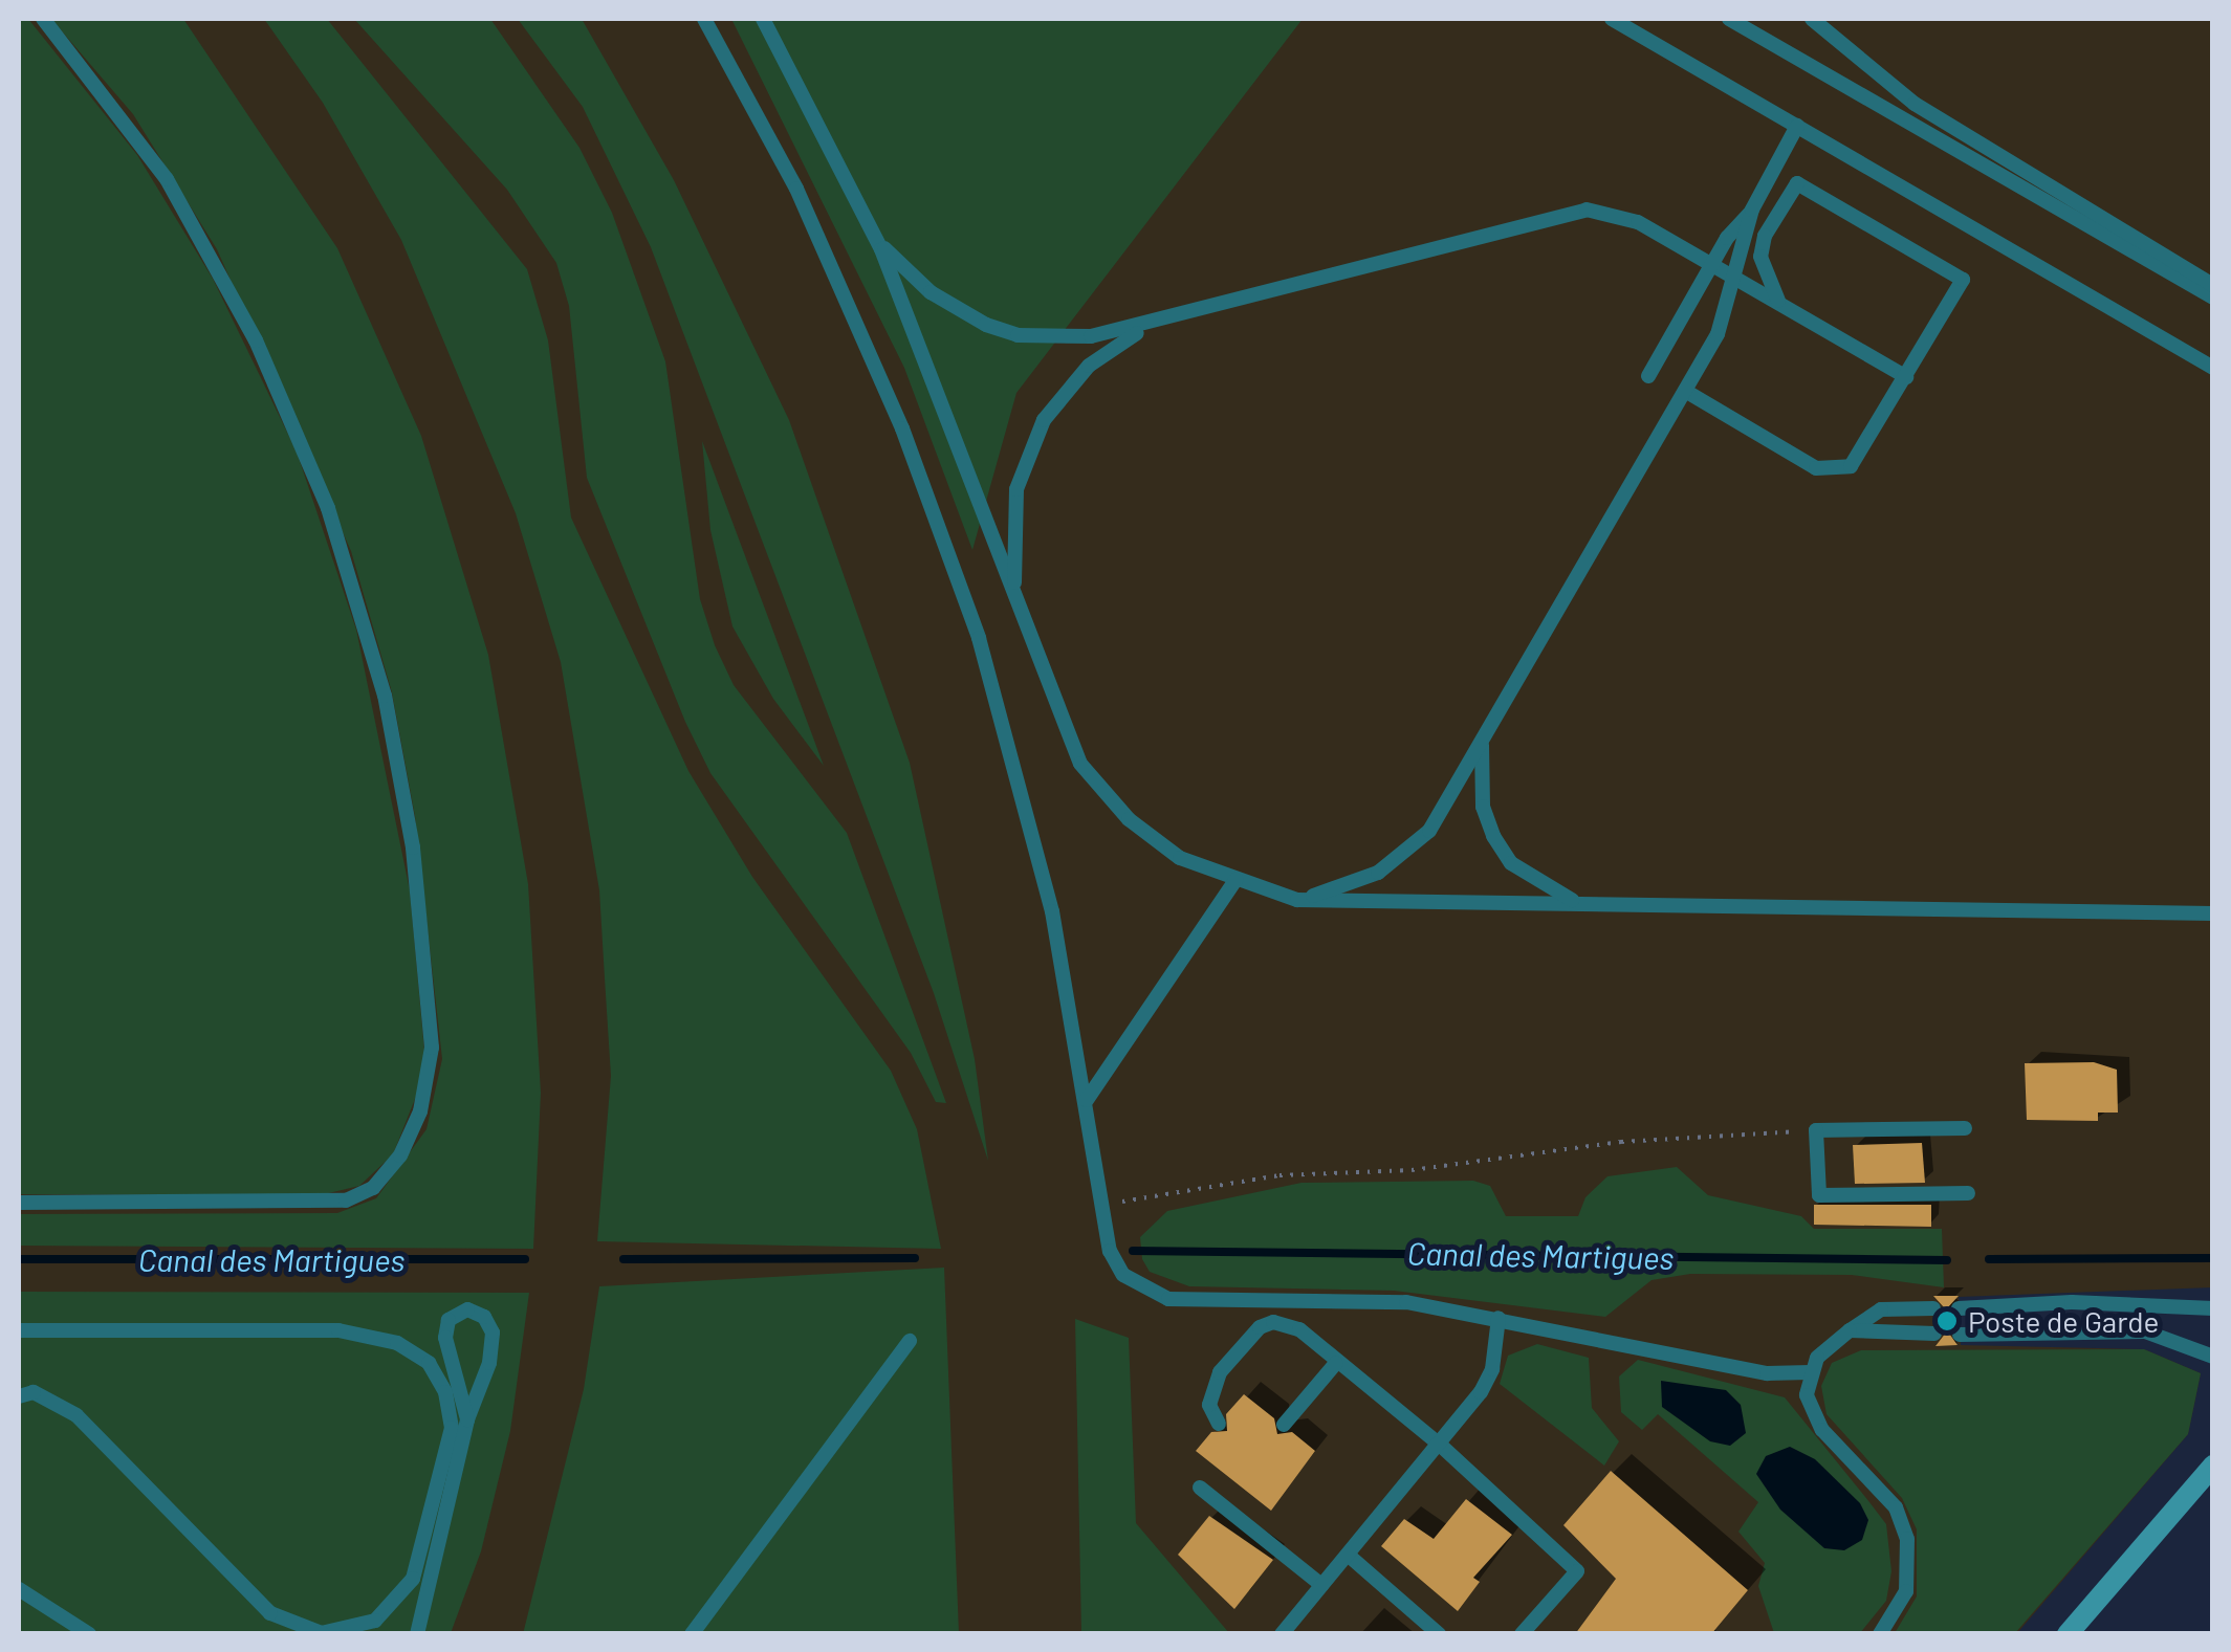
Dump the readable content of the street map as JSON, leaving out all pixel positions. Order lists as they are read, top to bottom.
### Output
{
  "water": ["Canal des Martigues"],
  "places": ["Poste de Garde"]
}
